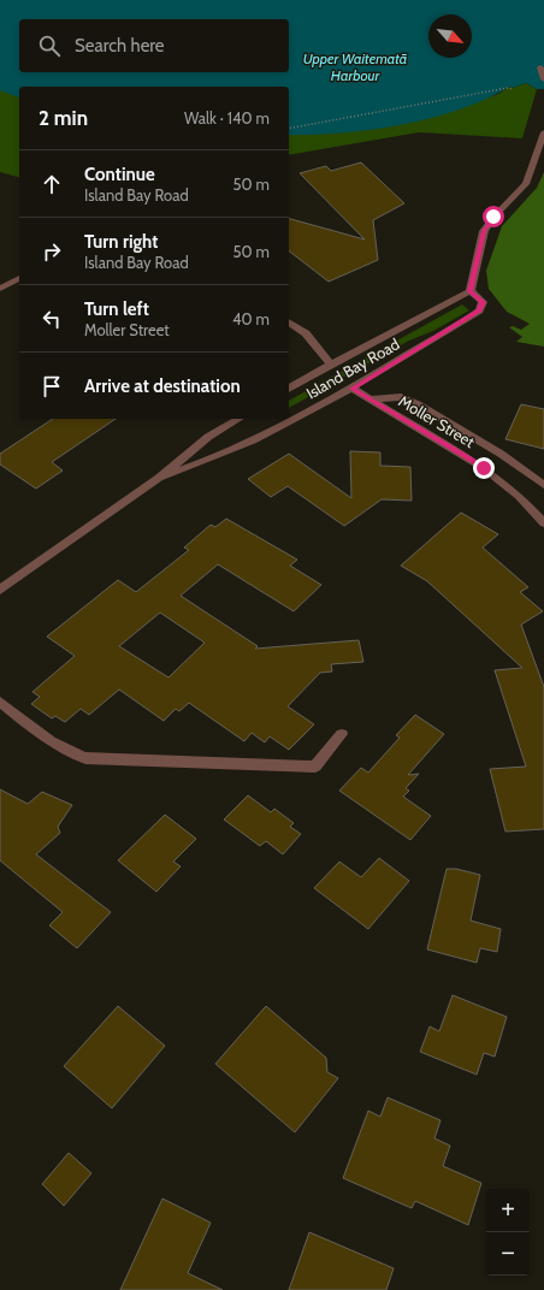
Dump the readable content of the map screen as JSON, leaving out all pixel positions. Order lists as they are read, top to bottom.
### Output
{
  "streets": {
    "street": ["Island Bay Road", "Moller Street"]
  },
  "crossings": [
    ["Island Bay Road", "Moller Street"]
  ],
  "water": ["Upper Waitematā Harbour"],
  "north": "bottom right",
  "page": {
    "search": "Search here",
    "heading": ["2 min", "Walk · 140 m"],
    "list": [
      ["Continue", "Island Bay Road", "50 m"],
      ["Turn right", "Island Bay Road", "50 m"],
      ["Turn left", "Moller Street", "40 m"],
      "Arrive at destination"
    ],
    "map_buttons": ["+", "−"]
  }
}
